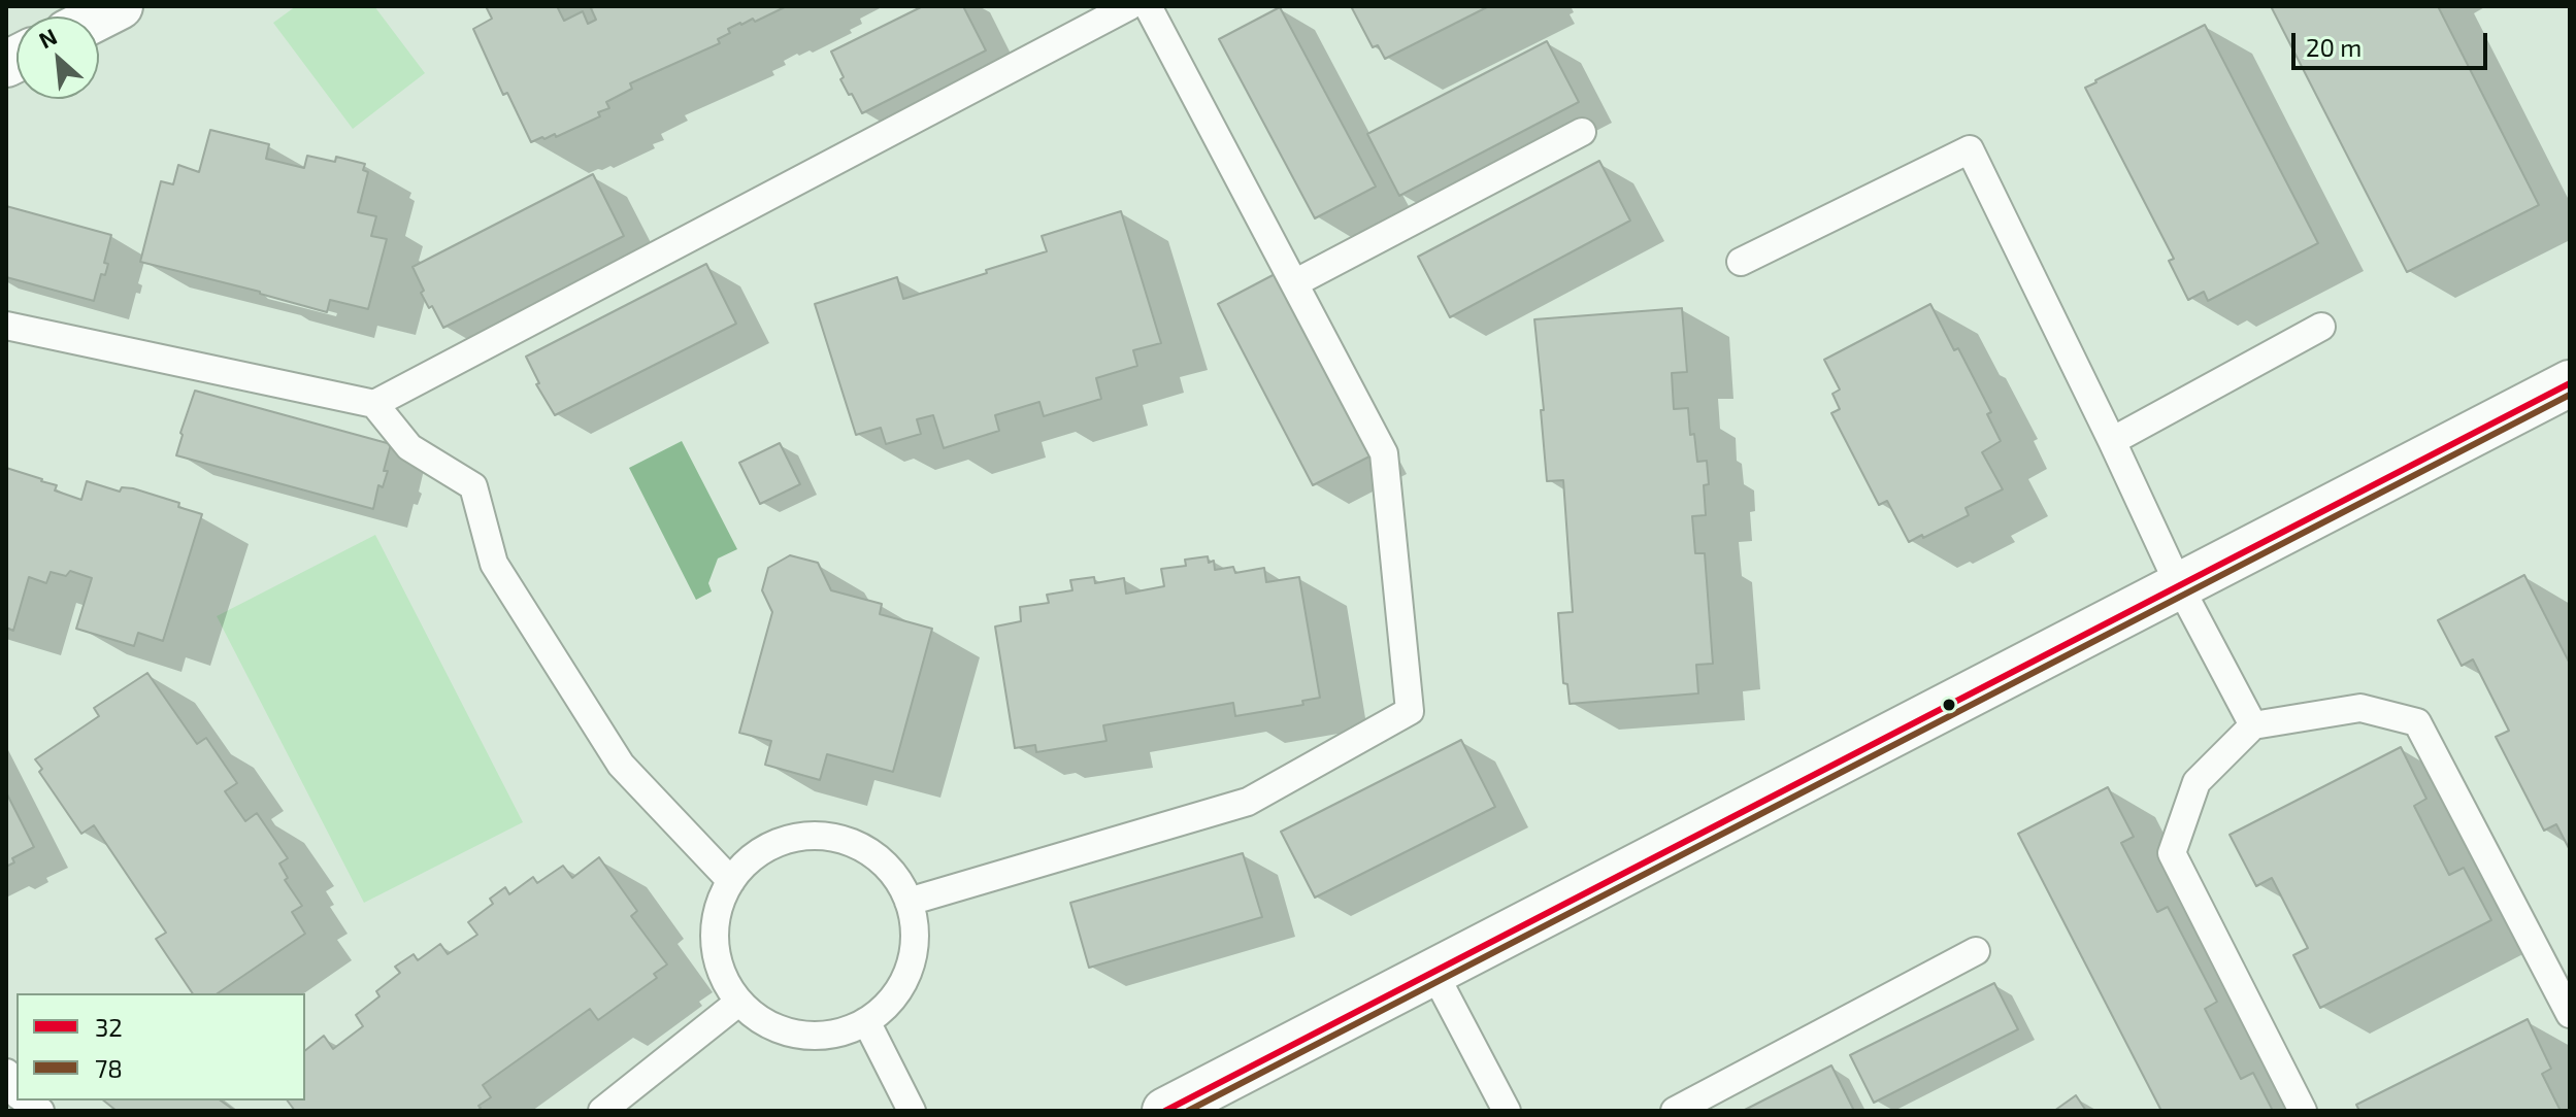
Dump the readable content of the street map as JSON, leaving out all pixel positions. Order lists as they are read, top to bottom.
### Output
{
  "lines": ["transit line 32", "transit line 78"],
  "legend": ["32", "78"],
  "scale_bar": "20 m",
  "north": "top left"
}
